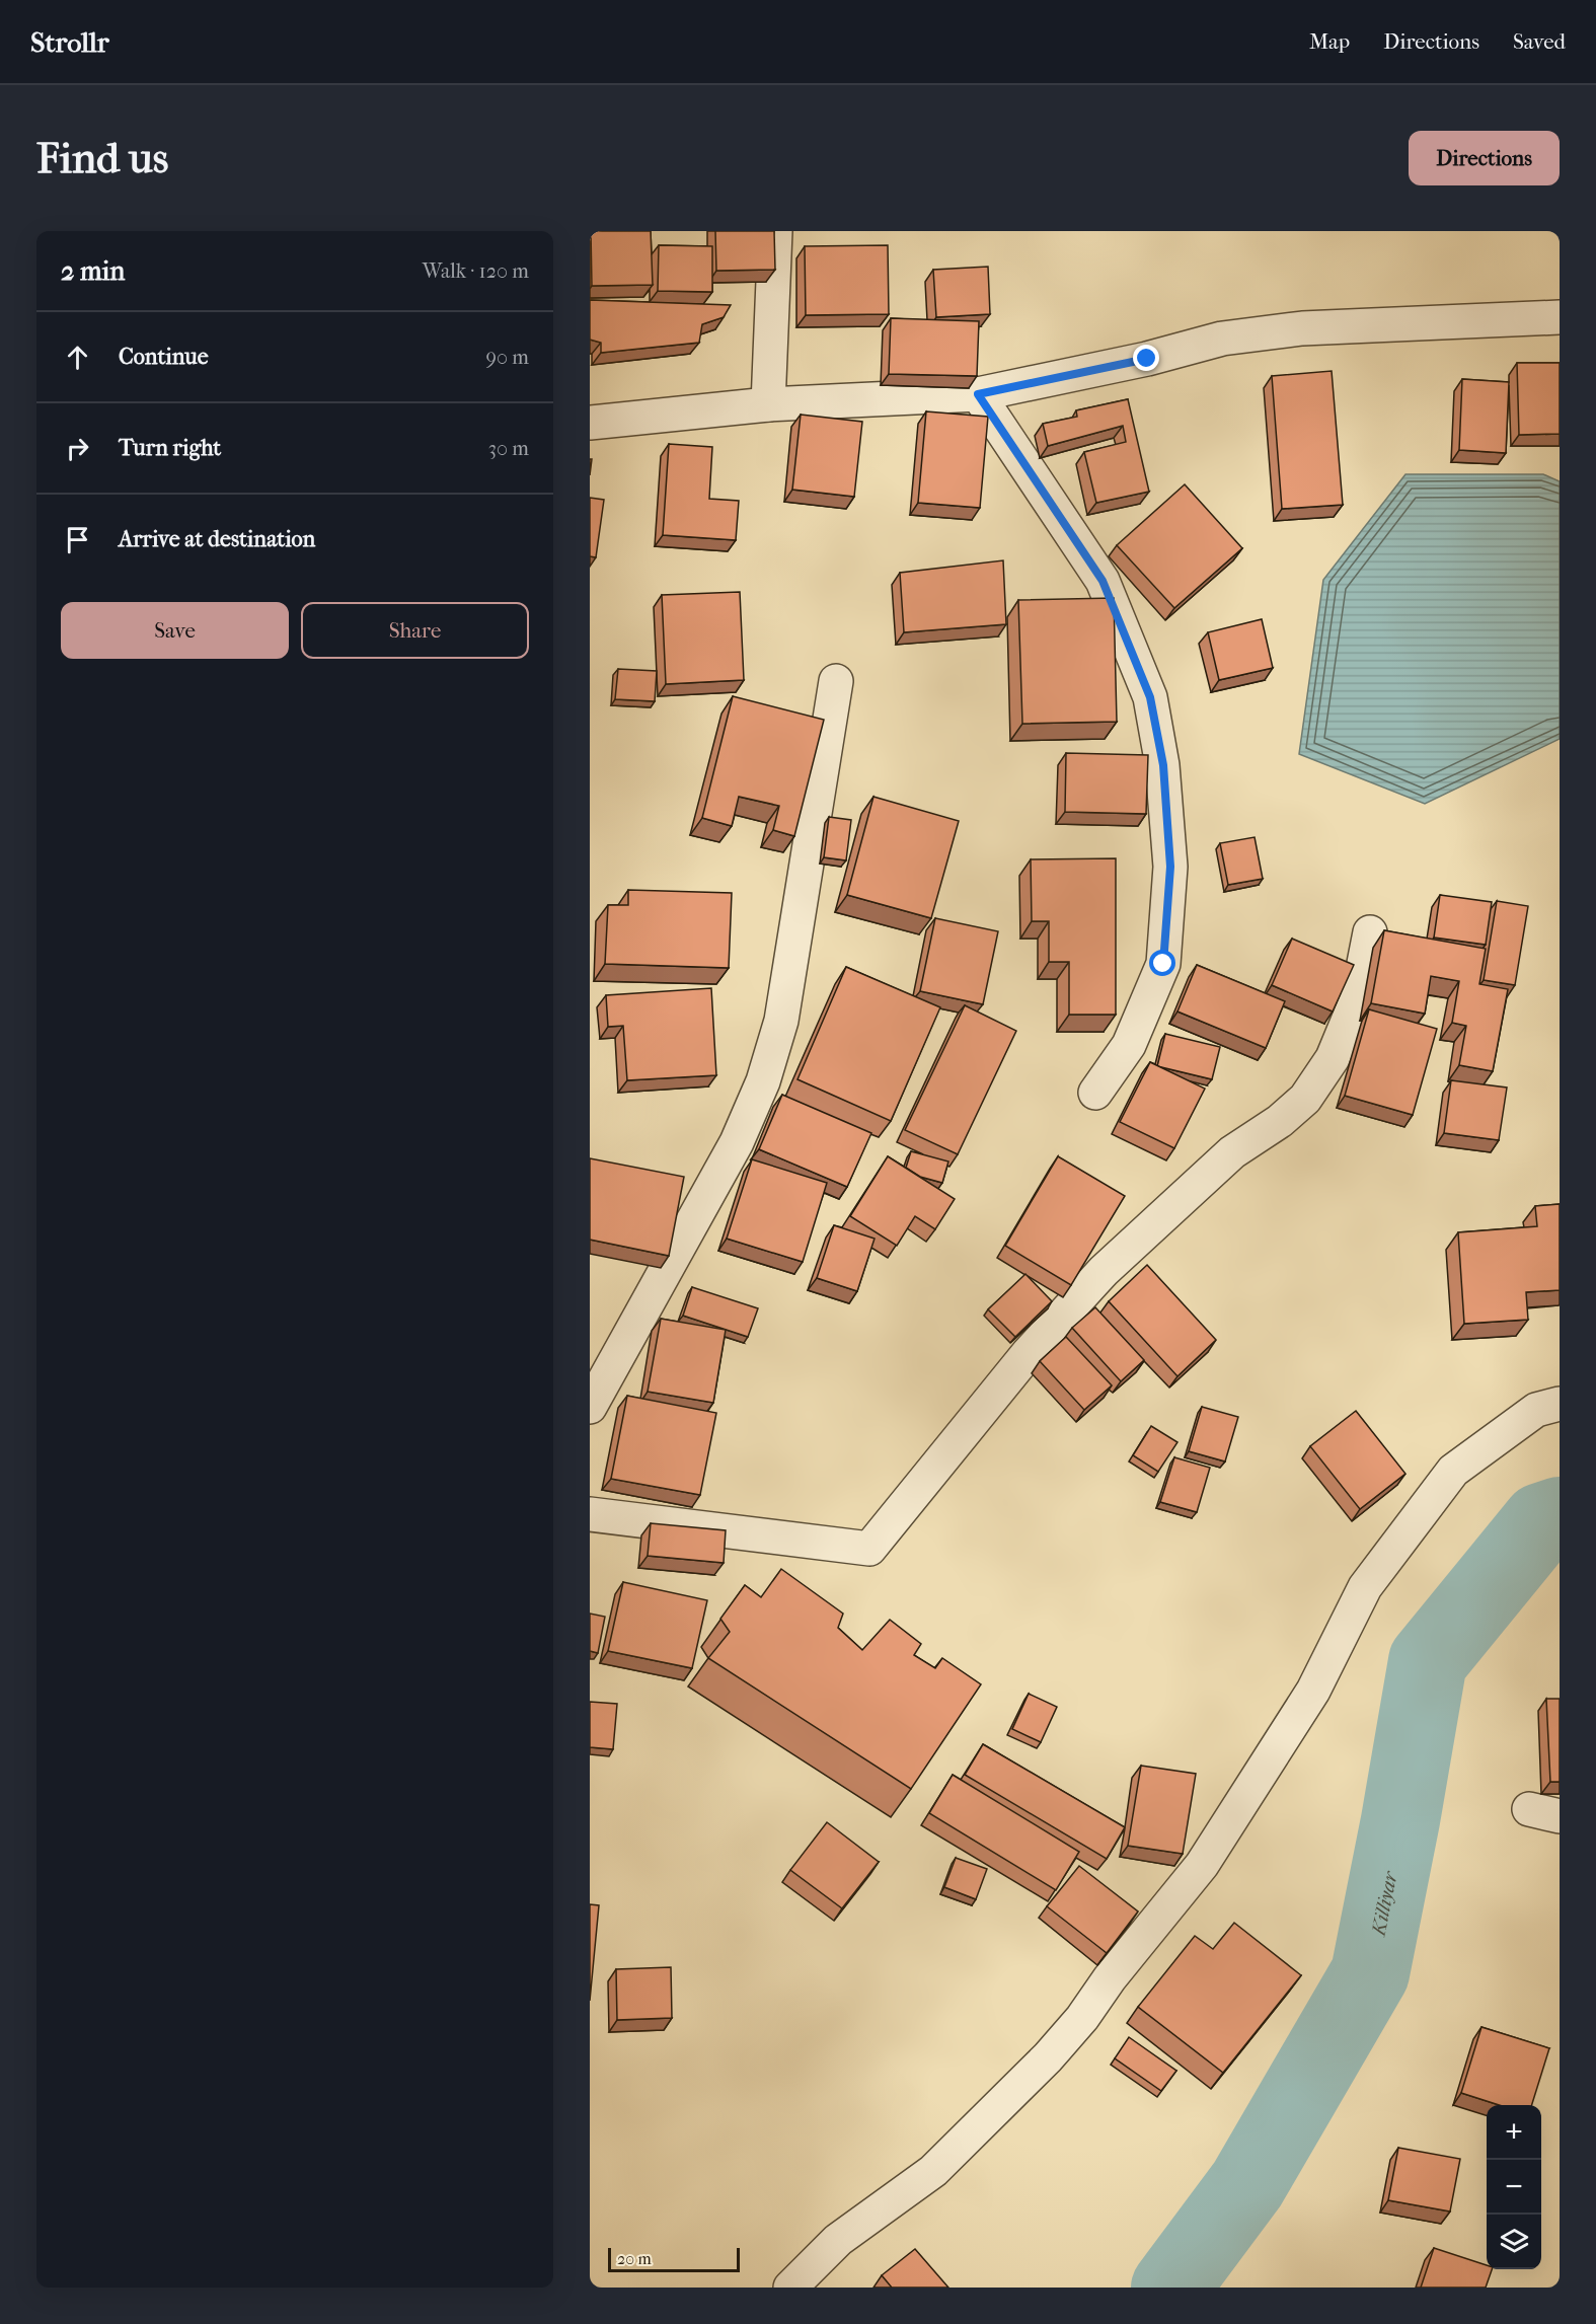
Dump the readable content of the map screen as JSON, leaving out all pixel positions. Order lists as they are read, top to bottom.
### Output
{
  "water": ["Killiyar"],
  "scale_bar": "20 m",
  "page": {
    "header": "Strollr",
    "nav": ["Map", "Directions", "Saved"],
    "buttons": [
      "Directions",
      ["Save", "Share"]
    ],
    "title": "Find us",
    "heading": ["2 min", "Walk · 120 m"],
    "list": [
      ["Continue", "90 m"],
      ["Turn right", "30 m"],
      "Arrive at destination"
    ],
    "map_buttons": ["+", "−"],
    "scale": "20 m"
  }
}
